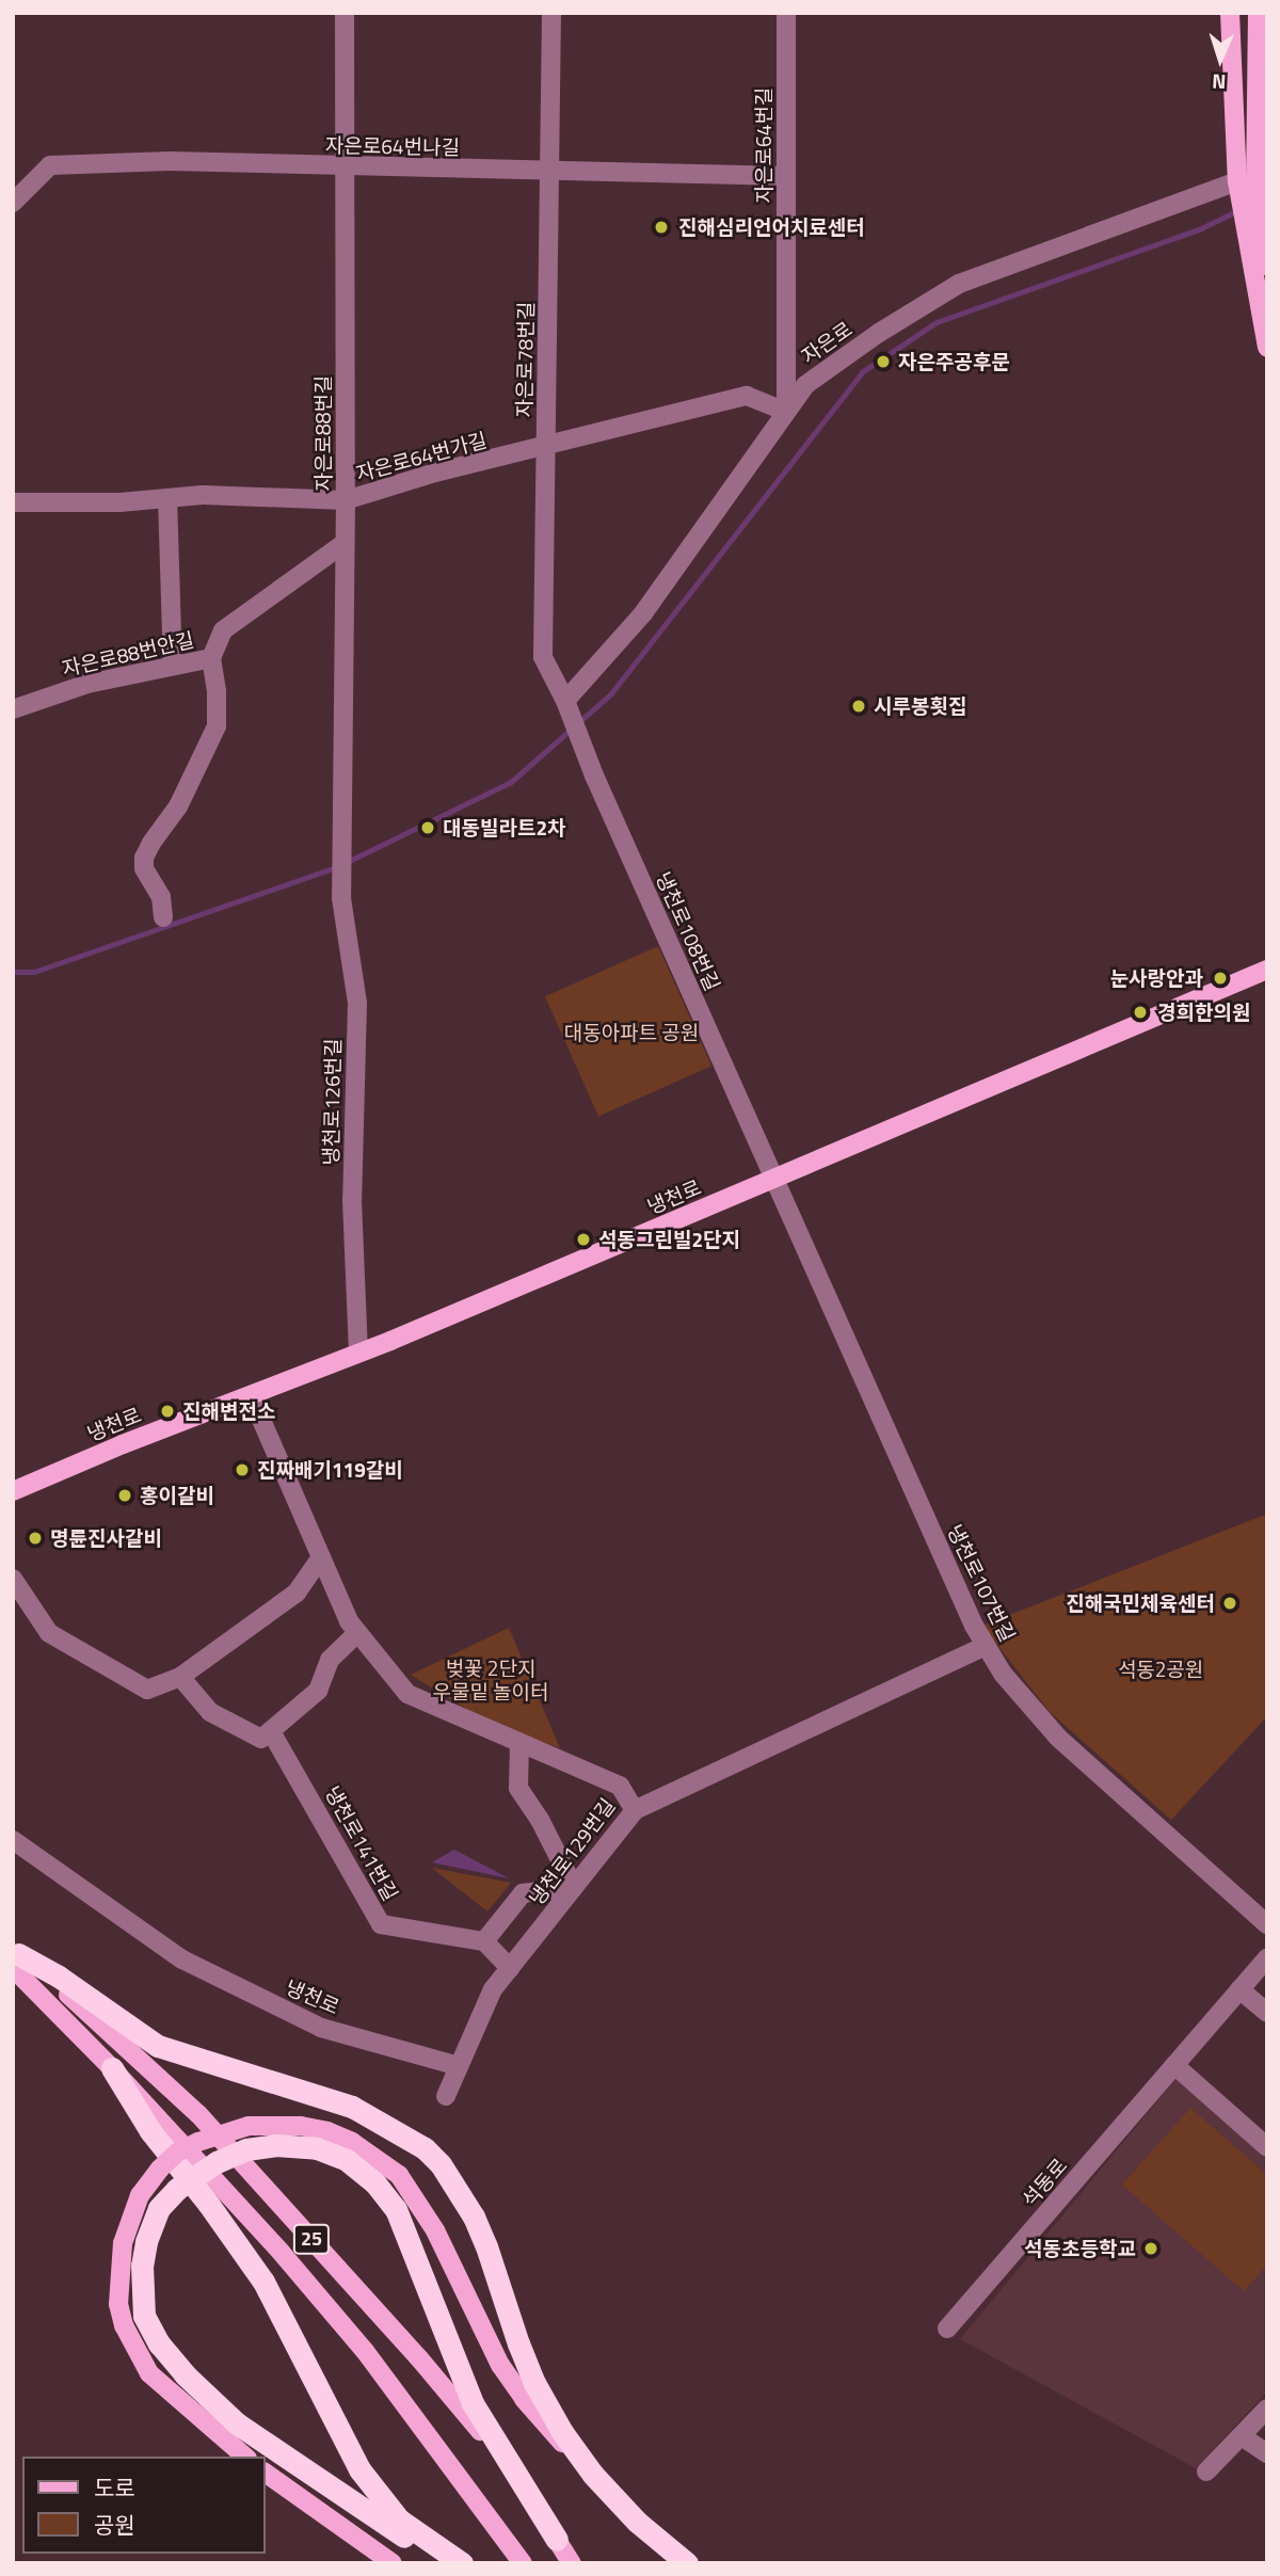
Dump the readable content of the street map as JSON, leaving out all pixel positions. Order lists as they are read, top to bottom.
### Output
{
  "streets": {
    "main road": ["냉천로", "25"],
    "street": [
      "자은로64번길",
      "자은로64번나길",
      "자은로",
      "자은로78번길",
      "자은로88번길",
      "자은로64번가길",
      "자은로88번안길",
      "냉천로108번길",
      "냉천로126번길",
      "냉천로107번길",
      "냉천로141번길",
      "냉천로129번길",
      "석동로"
    ]
  },
  "crossings": [
    ["자은로64번길", "자은로64번나길"],
    ["자은로64번길", "자은로"],
    ["자은로64번길", "자은로64번가길"],
    ["자은로64번나길", "자은로78번길"],
    ["자은로64번나길", "자은로88번길"],
    ["자은로", "자은로78번길"],
    ["자은로", "자은로64번가길"],
    ["자은로", "냉천로108번길"],
    ["자은로78번길", "자은로64번가길"],
    ["자은로78번길", "냉천로108번길"],
    ["자은로88번길", "자은로64번가길"],
    ["자은로88번길", "자은로88번안길"],
    ["자은로88번길", "냉천로126번길"],
    ["냉천로108번길", "냉천로"],
    ["냉천로108번길", "냉천로107번길"],
    ["냉천로126번길", "냉천로"],
    ["냉천로", "냉천로107번길"],
    ["냉천로", "냉천로129번길"]
  ],
  "parks": ["대동아파트 공원", "벚꽃 2단지 우물밑 놀이터", "석동2공원"],
  "places": [
    "진해심리언어치료센터",
    "자은주공후문",
    "시루봉횟집",
    "대동빌라트2차",
    "눈사랑안과",
    "경희한의원",
    "석동그린빌2단지",
    "진해변전소",
    "진짜배기119갈비",
    "홍이갈비",
    "명륜진사갈비",
    "진해국민체육센터",
    "석동초등학교"
  ],
  "legend": ["도로", "공원"],
  "north": "bottom"
}
